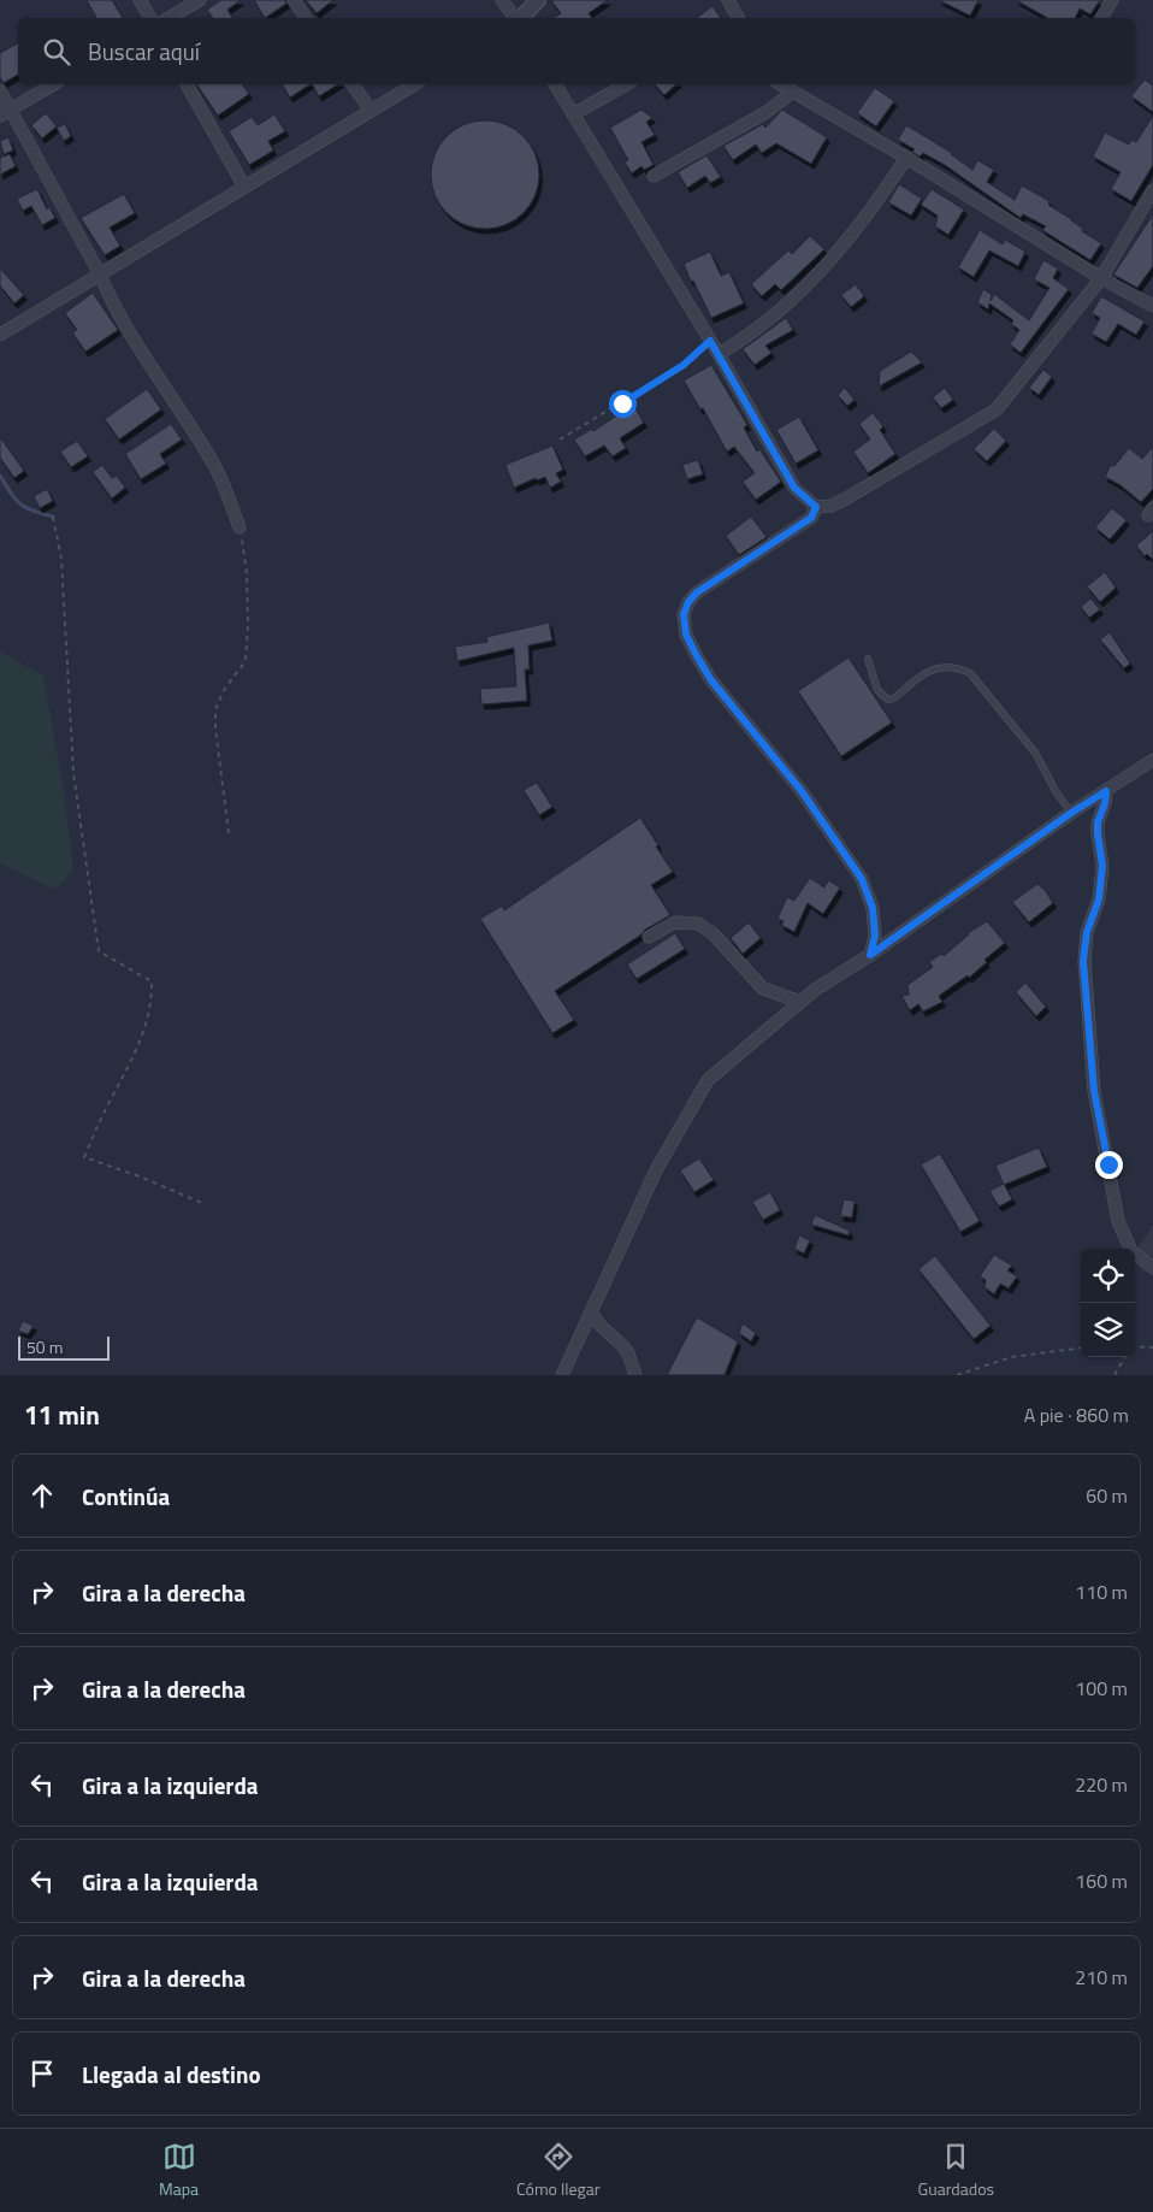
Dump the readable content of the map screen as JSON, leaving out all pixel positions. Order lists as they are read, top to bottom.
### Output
{
  "scale_bar": "50 m",
  "page": {
    "search": "Buscar aquí",
    "scale": "50 m",
    "heading": ["11 min", "A pie · 860 m"],
    "list": [
      ["Continúa", "60 m"],
      ["Gira a la derecha", "110 m"],
      ["Gira a la derecha", "100 m"],
      ["Gira a la izquierda", "220 m"],
      ["Gira a la izquierda", "160 m"],
      ["Gira a la derecha", "210 m"],
      "Llegada al destino"
    ],
    "nav": ["Mapa", "Cómo llegar", "Guardados"]
  }
}
